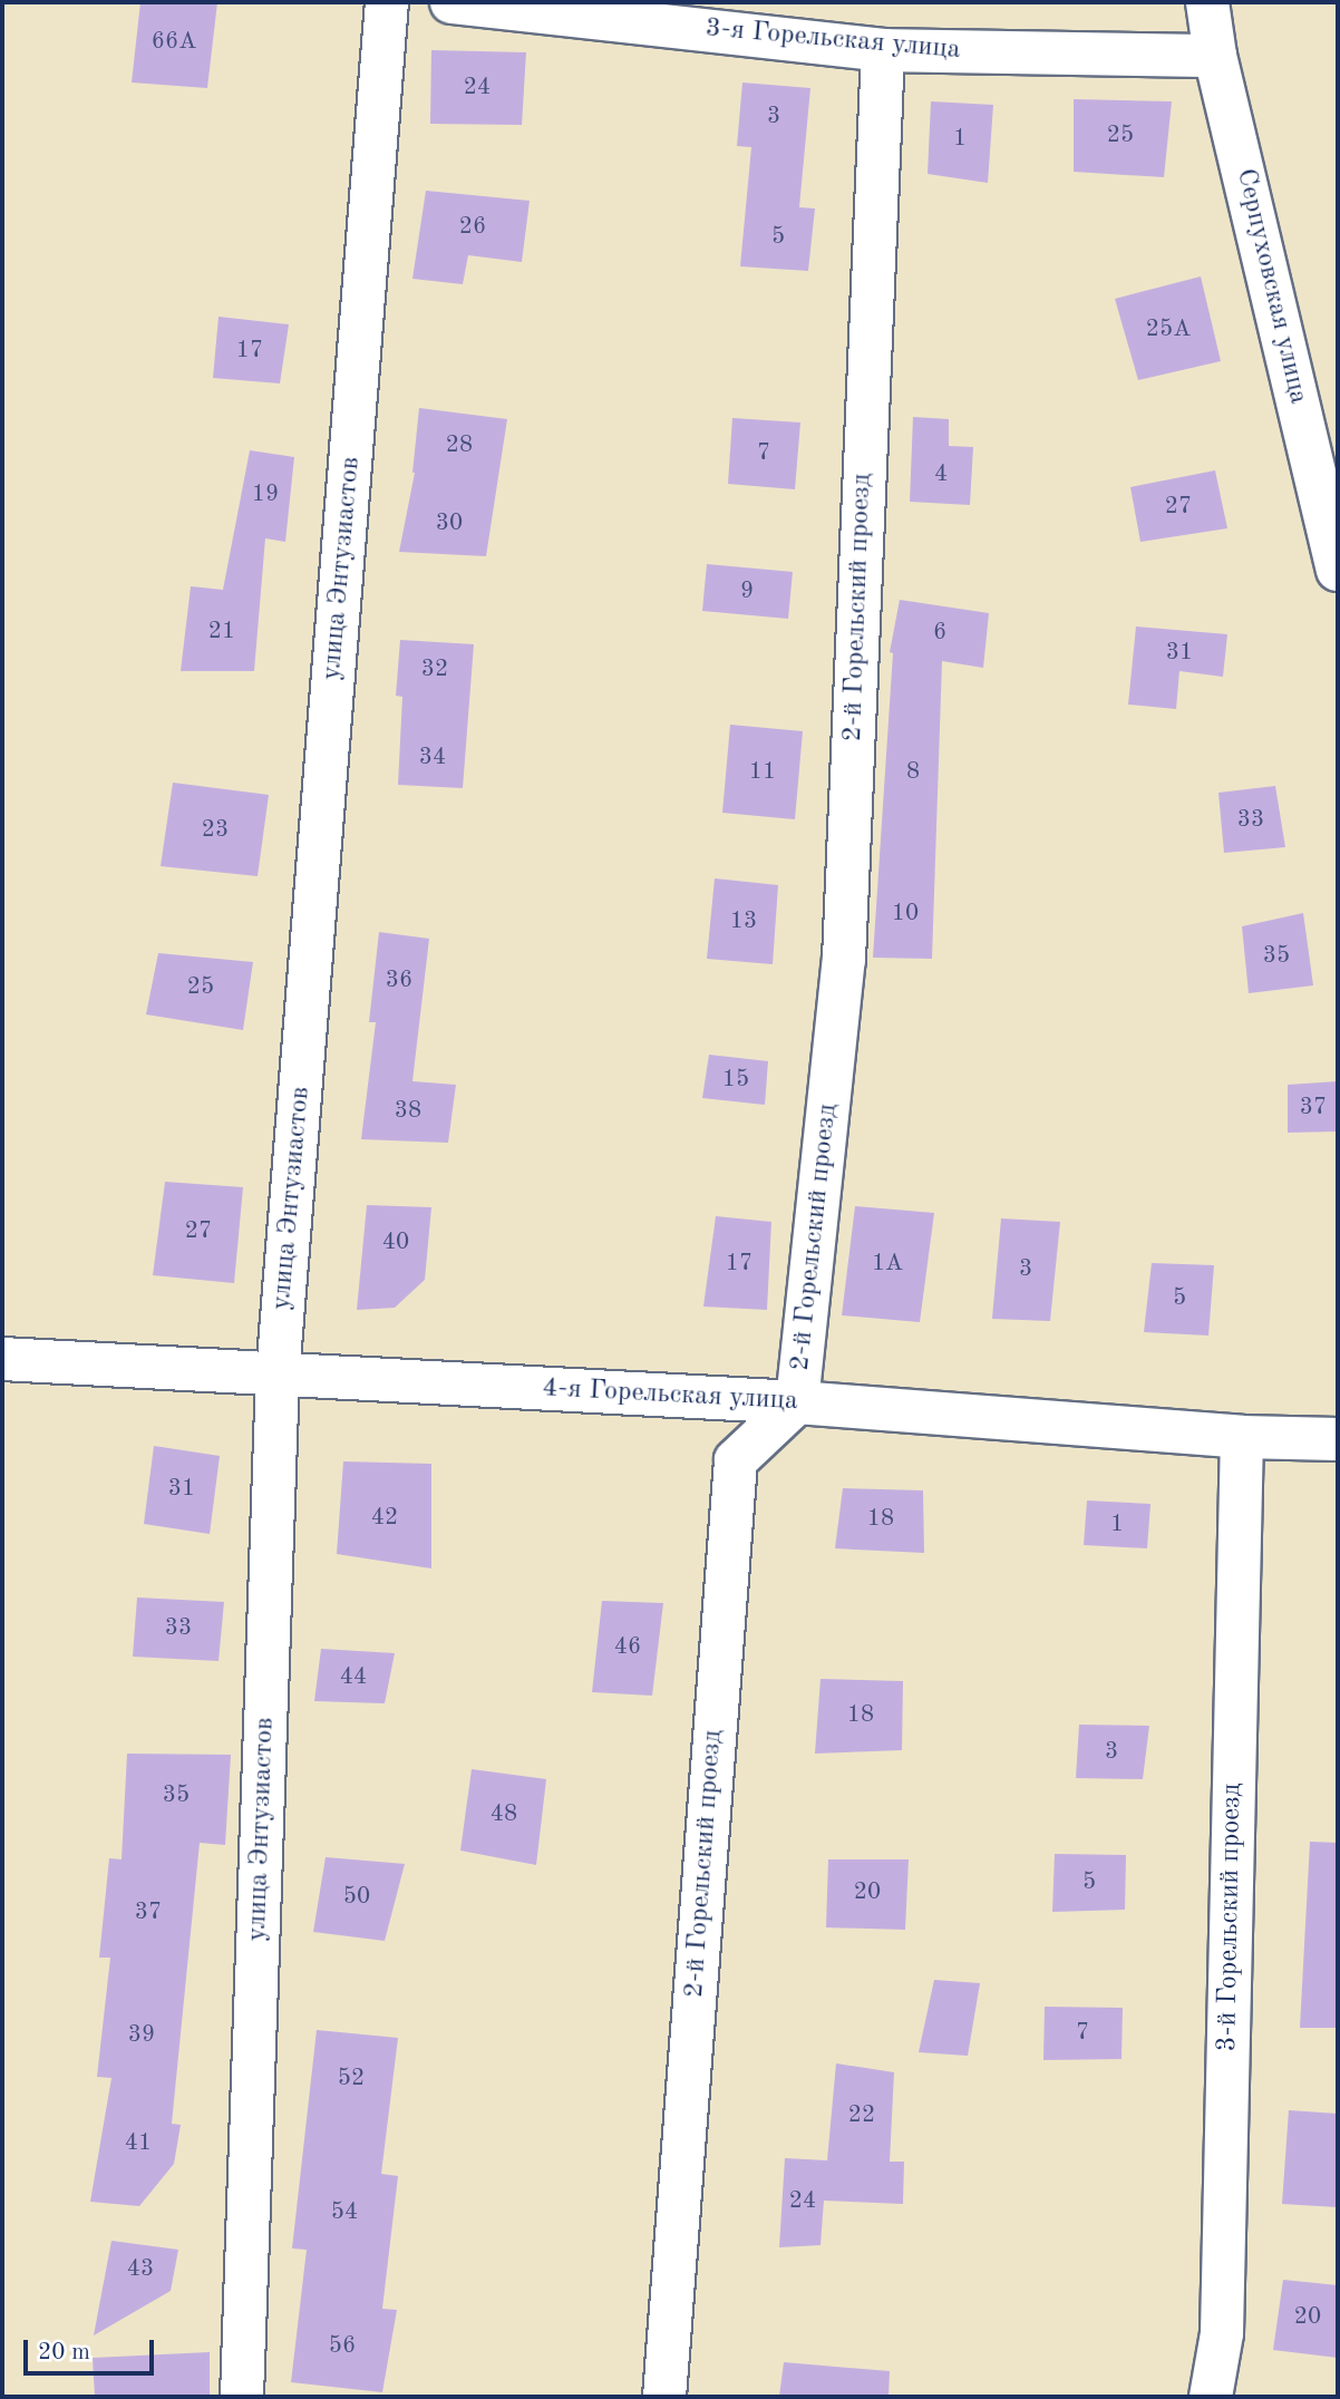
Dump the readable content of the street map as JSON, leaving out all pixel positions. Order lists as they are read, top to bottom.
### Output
{
  "streets": {
    "street": [
      "3-я Горельская улица",
      "Серпуховская улица",
      "улица Энтузиастов",
      "2-й Горельский проезд",
      "4-я Горельская улица",
      "3-й Горельский проезд"
    ]
  },
  "crossings": [
    ["3-я Горельская улица", "Серпуховская улица"],
    ["3-я Горельская улица", "2-й Горельский проезд"],
    ["улица Энтузиастов", "4-я Горельская улица"],
    ["2-й Горельский проезд", "4-я Горельская улица"],
    ["4-я Горельская улица", "3-й Горельский проезд"]
  ],
  "house_numbers": [
    "66А",
    "24",
    "3",
    "25",
    "1",
    "26",
    "5",
    "25А",
    "17",
    "28",
    "7",
    "4",
    "19",
    "27",
    "30",
    "9",
    "21",
    "6",
    "31",
    "32",
    "34",
    "11",
    "8",
    "33",
    "23",
    "10",
    "13",
    "35",
    "36",
    "25",
    "15",
    "37",
    "38",
    "27",
    "40",
    "17",
    "1А",
    "3",
    "5",
    "31",
    "42",
    "18",
    "1",
    "33",
    "46",
    "44",
    "18",
    "3",
    "35",
    "48",
    "5",
    "20",
    "50",
    "37",
    "7",
    "39",
    "52",
    "22",
    "41",
    "24",
    "54",
    "43",
    "20",
    "56"
  ],
  "scale_bar": "20 m"
}
